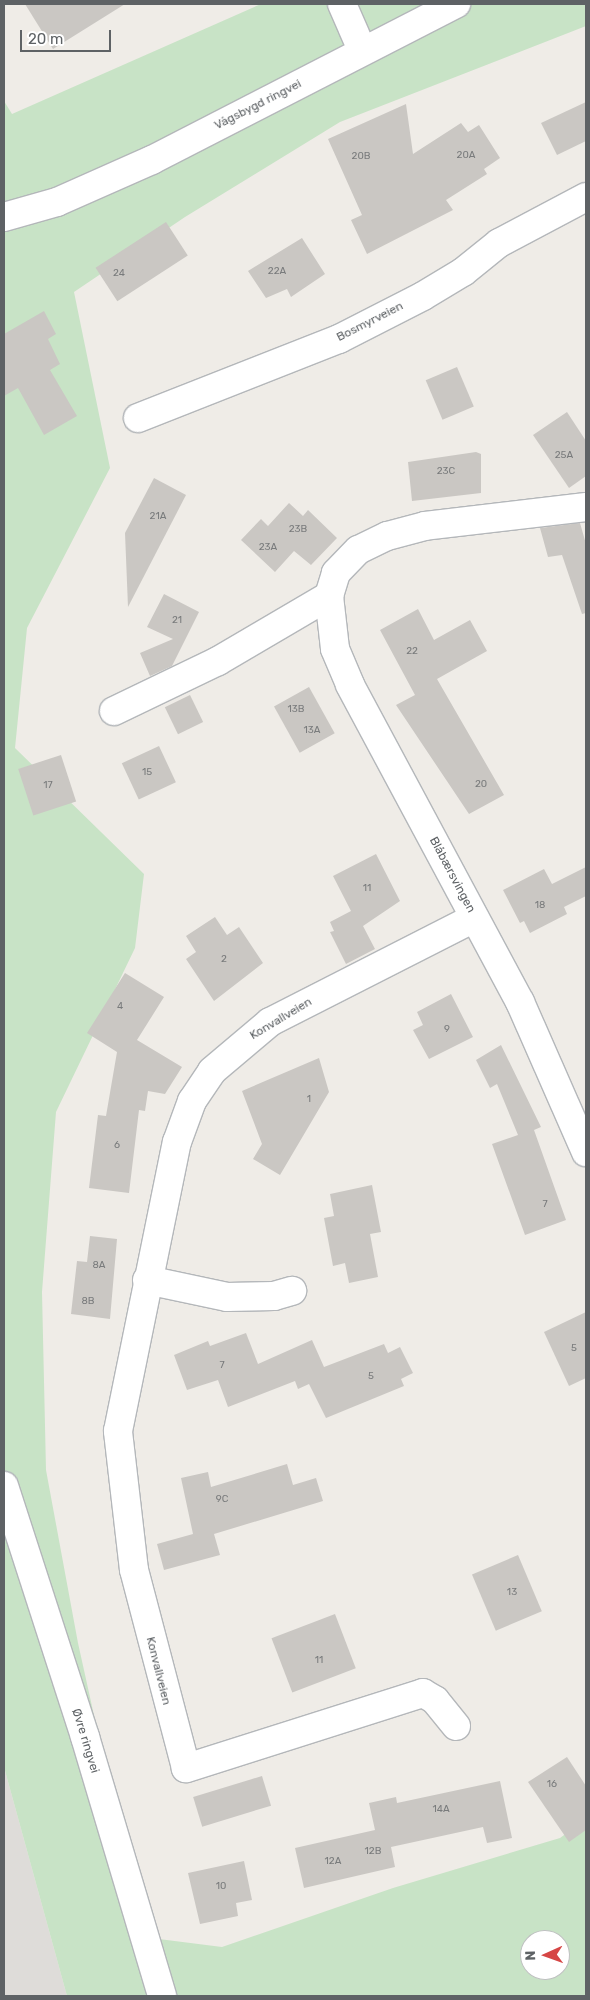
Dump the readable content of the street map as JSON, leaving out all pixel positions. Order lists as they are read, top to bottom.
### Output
{
  "streets": {
    "street": [
      "Vågsbygd ringvei",
      "Bosmyrveien",
      "Blåbærsvingen",
      "Konvallveien",
      "Øvre ringvei"
    ]
  },
  "crossings": [
    ["Blåbærsvingen", "Konvallveien"]
  ],
  "house_numbers": [
    "20A",
    "20B",
    "22A",
    "24",
    "25A",
    "23C",
    "21A",
    "23B",
    "23A",
    "21",
    "22",
    "13B",
    "13A",
    "15",
    "20",
    "17",
    "11",
    "18",
    "2",
    "4",
    "9",
    "1",
    "6",
    "7",
    "8A",
    "8B",
    "5",
    "7",
    "5",
    "9C",
    "13",
    "11",
    "16",
    "14A",
    "12B",
    "12A",
    "10"
  ],
  "scale_bar": "20 m",
  "north": "left"
}
